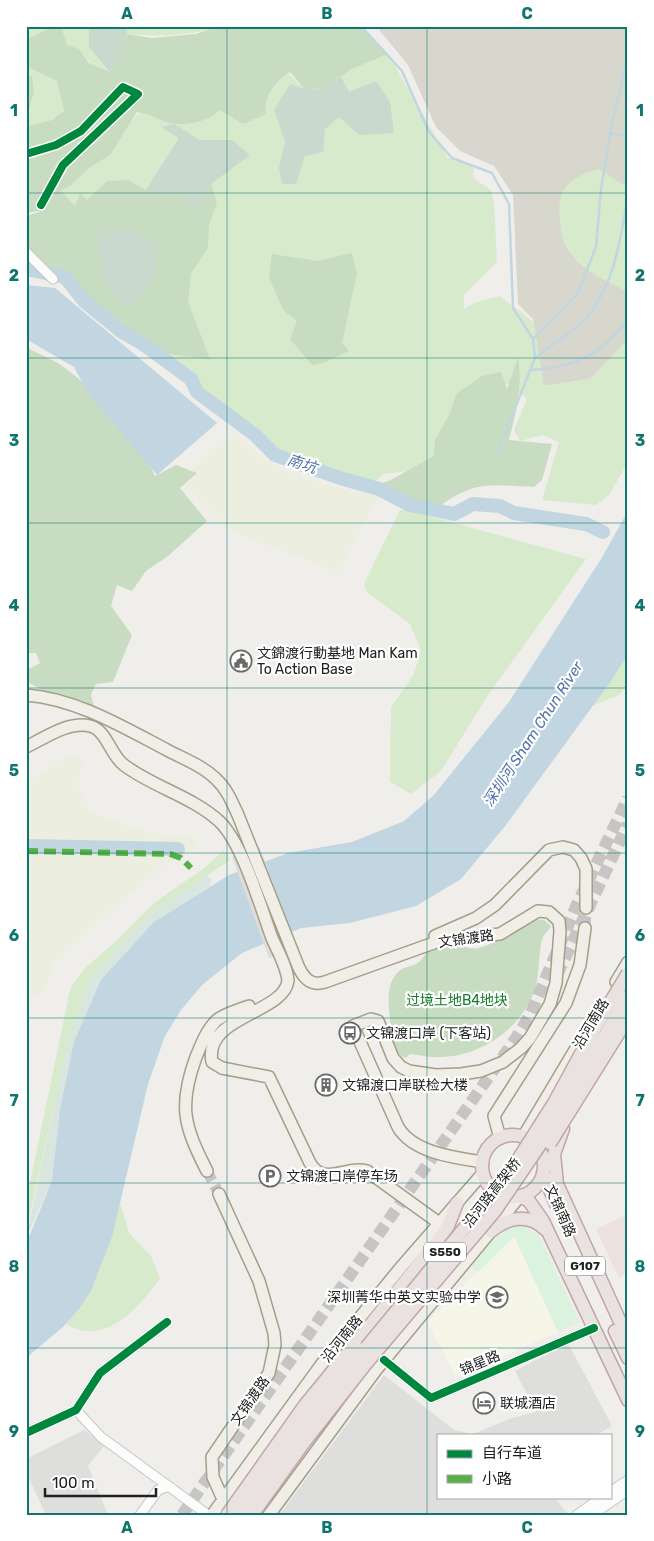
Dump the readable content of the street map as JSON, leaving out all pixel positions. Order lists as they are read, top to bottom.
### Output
{
  "streets": {
    "highway": [
      "沿河路高架桥",
      "文锦南路",
      "S550",
      "G107"
    ],
    "main road": ["文锦渡路", "沿河南路"],
    "street": ["锦星路"]
  },
  "crossings": [
    ["文锦渡路", "沿河南路"],
    ["文锦渡路", "沿河路高架桥"],
    ["文锦渡路", "文锦南路"],
    ["文锦渡路", "G107"],
    ["沿河南路", "文锦南路"],
    ["沿河南路", "G107"],
    ["文锦南路", "G107"],
    ["文锦南路", "锦星路"]
  ],
  "water": ["南坑", "深圳河 Sham Chun River"],
  "parks": ["过境土地B4地块"],
  "places": {
    "public building": ["文錦渡行動基地 Man Kam To Action Base"],
    "bus stop": ["文锦渡口岸 (下客站)"],
    "building": ["文锦渡口岸联检大楼"],
    "parking": ["文锦渡口岸停车场"],
    "school or university": ["深圳菁华中英文实验中学"],
    "hotel": ["联城酒店"]
  },
  "legend": ["自行车道", "小路"],
  "scale_bar": "100 m",
  "grid": {
    "columns": ["A", "B", "C"],
    "rows": [
      "1",
      "2",
      "3",
      "4",
      "5",
      "6",
      "7",
      "8",
      "9"
    ]
  }
}
